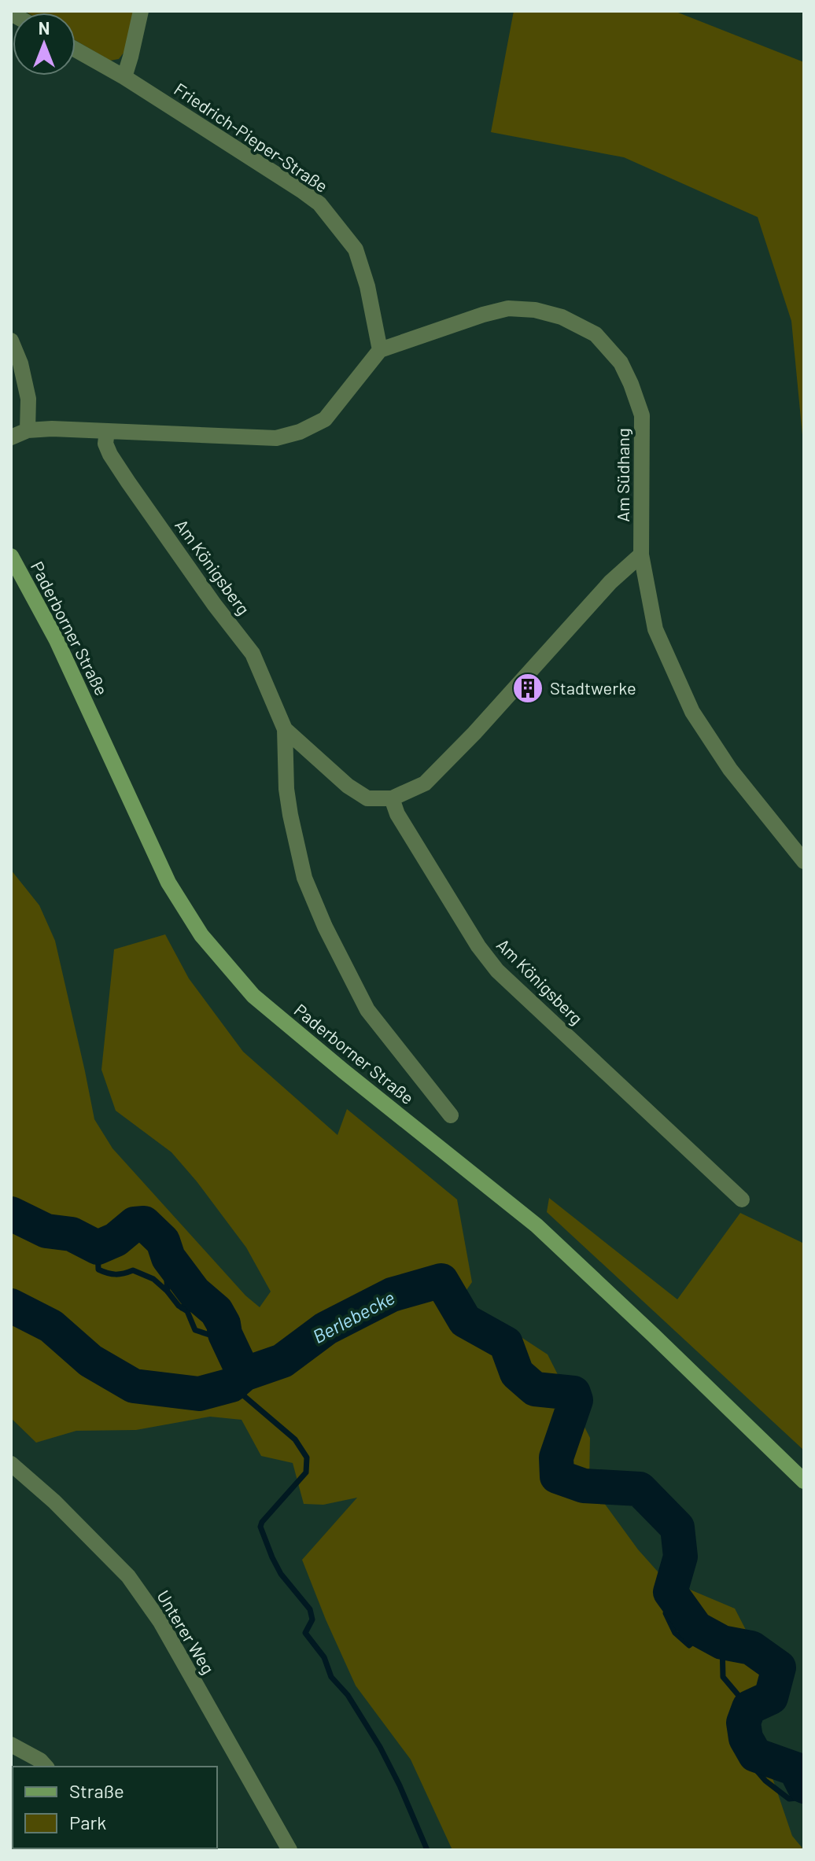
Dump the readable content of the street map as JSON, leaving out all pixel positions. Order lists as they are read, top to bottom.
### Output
{
  "streets": {
    "main road": ["Paderborner Straße"],
    "street": [
      "Friedrich-Pieper-Straße",
      "Am Südhang",
      "Am Königsberg",
      "Unterer Weg"
    ]
  },
  "crossings": [
    ["Friedrich-Pieper-Straße", "Am Südhang"]
  ],
  "water": ["Berlebecke"],
  "places": {
    "building": ["Stadtwerke"]
  },
  "legend": ["Straße", "Park"],
  "north": "top"
}
